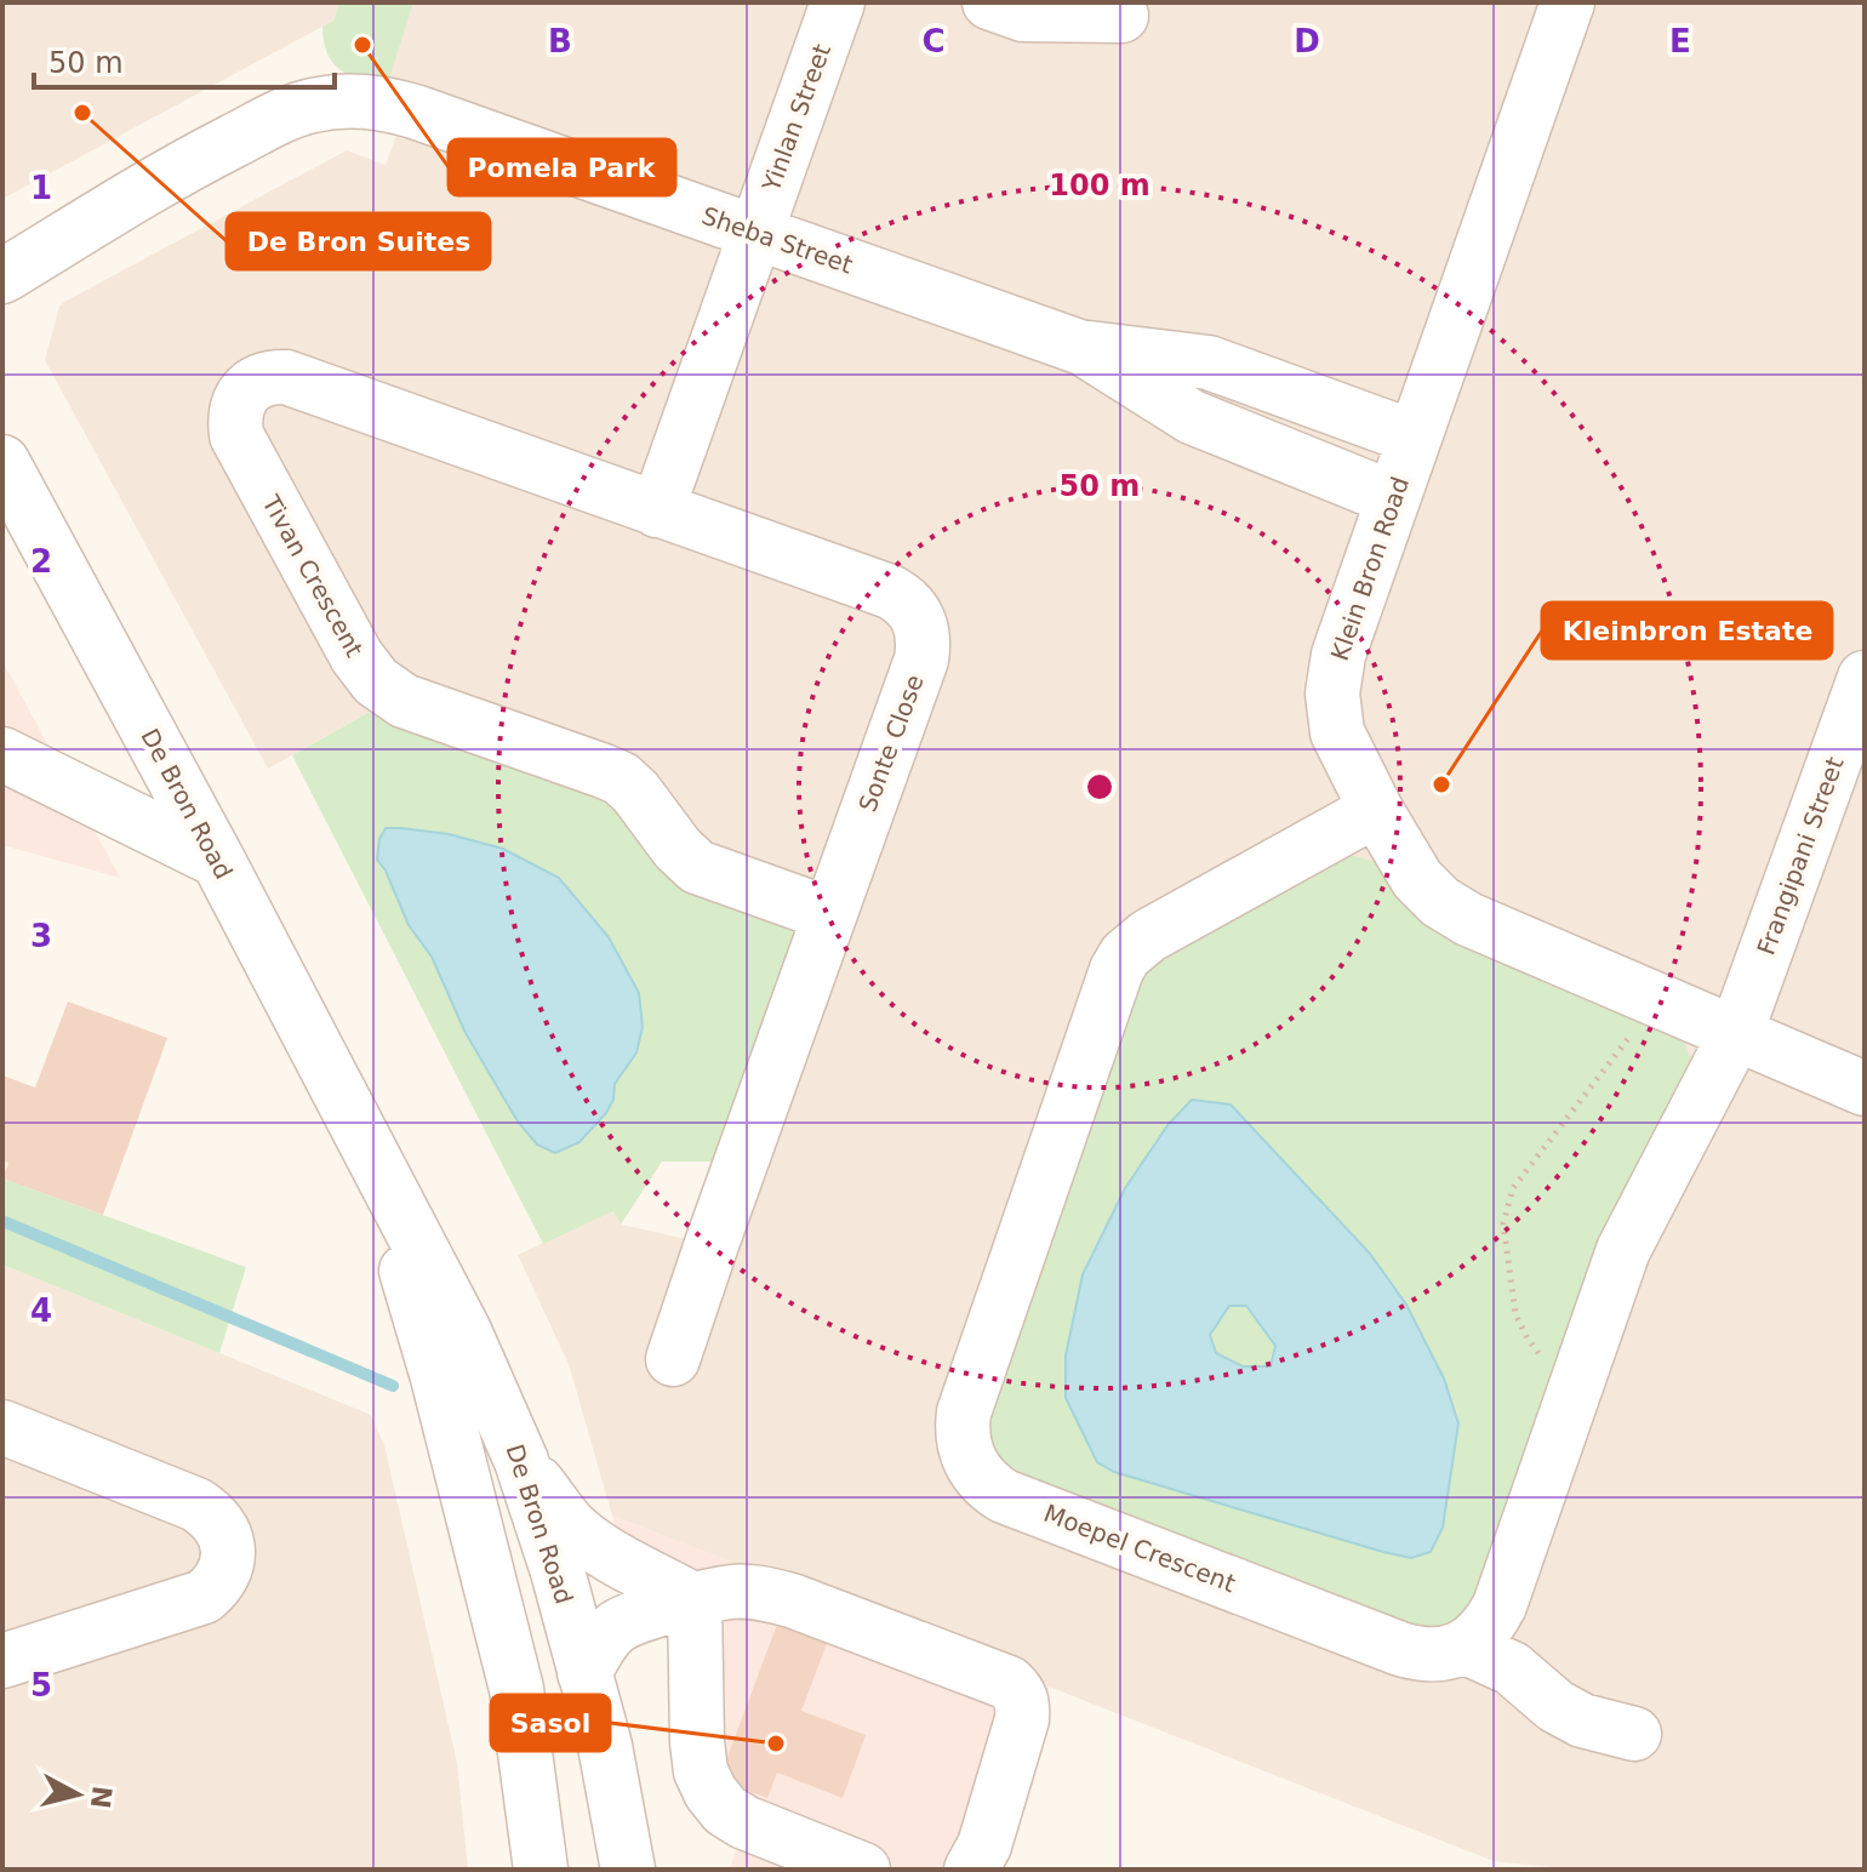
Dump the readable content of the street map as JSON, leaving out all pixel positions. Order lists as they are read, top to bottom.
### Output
{
  "streets": {
    "street": [
      "Yinlan Street",
      "Sheba Street",
      "Klein Bron Road",
      "Tivan Crescent",
      "Sonte Close",
      "De Bron Road",
      "Frangipani Street",
      "Moepel Crescent"
    ]
  },
  "crossings": [
    ["Yinlan Street", "Sheba Street"],
    ["Sheba Street", "Klein Bron Road"],
    ["Klein Bron Road", "Frangipani Street"],
    ["Klein Bron Road", "Moepel Crescent"],
    ["Tivan Crescent", "Sonte Close"]
  ],
  "places": [
    "Pomela Park",
    "De Bron Suites",
    "Kleinbron Estate",
    "Sasol"
  ],
  "scale_bar": "50 m",
  "north": "right",
  "grid": {
    "columns": [
      "B",
      "C",
      "D",
      "E"
    ],
    "rows": [
      "1",
      "2",
      "3",
      "4",
      "5"
    ]
  },
  "rings": ["100 m", "50 m"]
}
